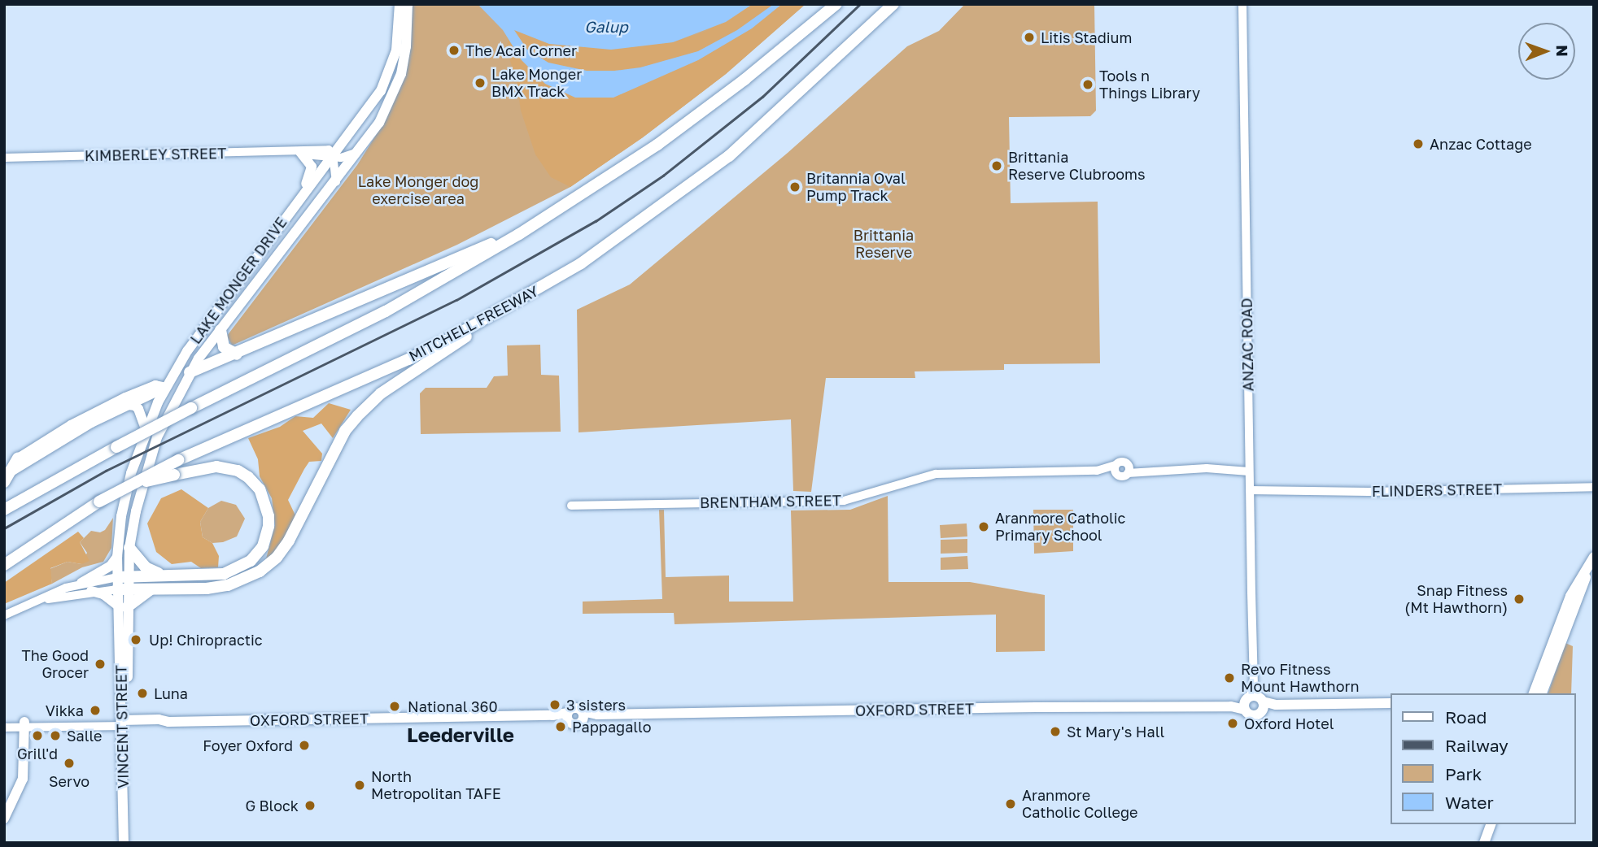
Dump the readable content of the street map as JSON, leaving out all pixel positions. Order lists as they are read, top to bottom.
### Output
{
  "streets": {
    "highway": ["MITCHELL FREEWAY"],
    "main road": ["LAKE MONGER DRIVE", "OXFORD STREET", "VINCENT STREET"],
    "street": [
      "KIMBERLEY STREET",
      "ANZAC ROAD",
      "FLINDERS STREET",
      "BRENTHAM STREET"
    ]
  },
  "crossings": [
    ["KIMBERLEY STREET", "LAKE MONGER DRIVE"],
    ["LAKE MONGER DRIVE", "VINCENT STREET"],
    ["ANZAC ROAD", "FLINDERS STREET"],
    ["ANZAC ROAD", "BRENTHAM STREET"],
    ["ANZAC ROAD", "OXFORD STREET"],
    ["OXFORD STREET", "VINCENT STREET"]
  ],
  "districts": ["Leederville"],
  "water": ["Galup"],
  "parks": ["Lake Monger dog exercise area", "Brittania Reserve"],
  "places": [
    "Litis Stadium",
    "The Acai Corner",
    "Lake Monger BMX Track",
    "Tools n Things Library",
    "Anzac Cottage",
    "Brittania Reserve Clubrooms",
    "Britannia Oval Pump Track",
    "Aranmore Catholic Primary School",
    "Snap Fitness (Mt Hawthorn)",
    "Up! Chiropractic",
    "The Good Grocer",
    "Revo Fitness Mount Hawthorn",
    "Luna",
    "3 sisters",
    "National 360",
    "Vikka",
    "Oxford Hotel",
    "Pappagallo",
    "St Mary's Hall",
    "Grill'd",
    "Salle",
    "Foyer Oxford",
    "Servo",
    "North Metropolitan TAFE",
    "Aranmore Catholic College",
    "G Block"
  ],
  "legend": [
    "Road",
    "Railway",
    "Park",
    "Water"
  ],
  "north": "right"
}
